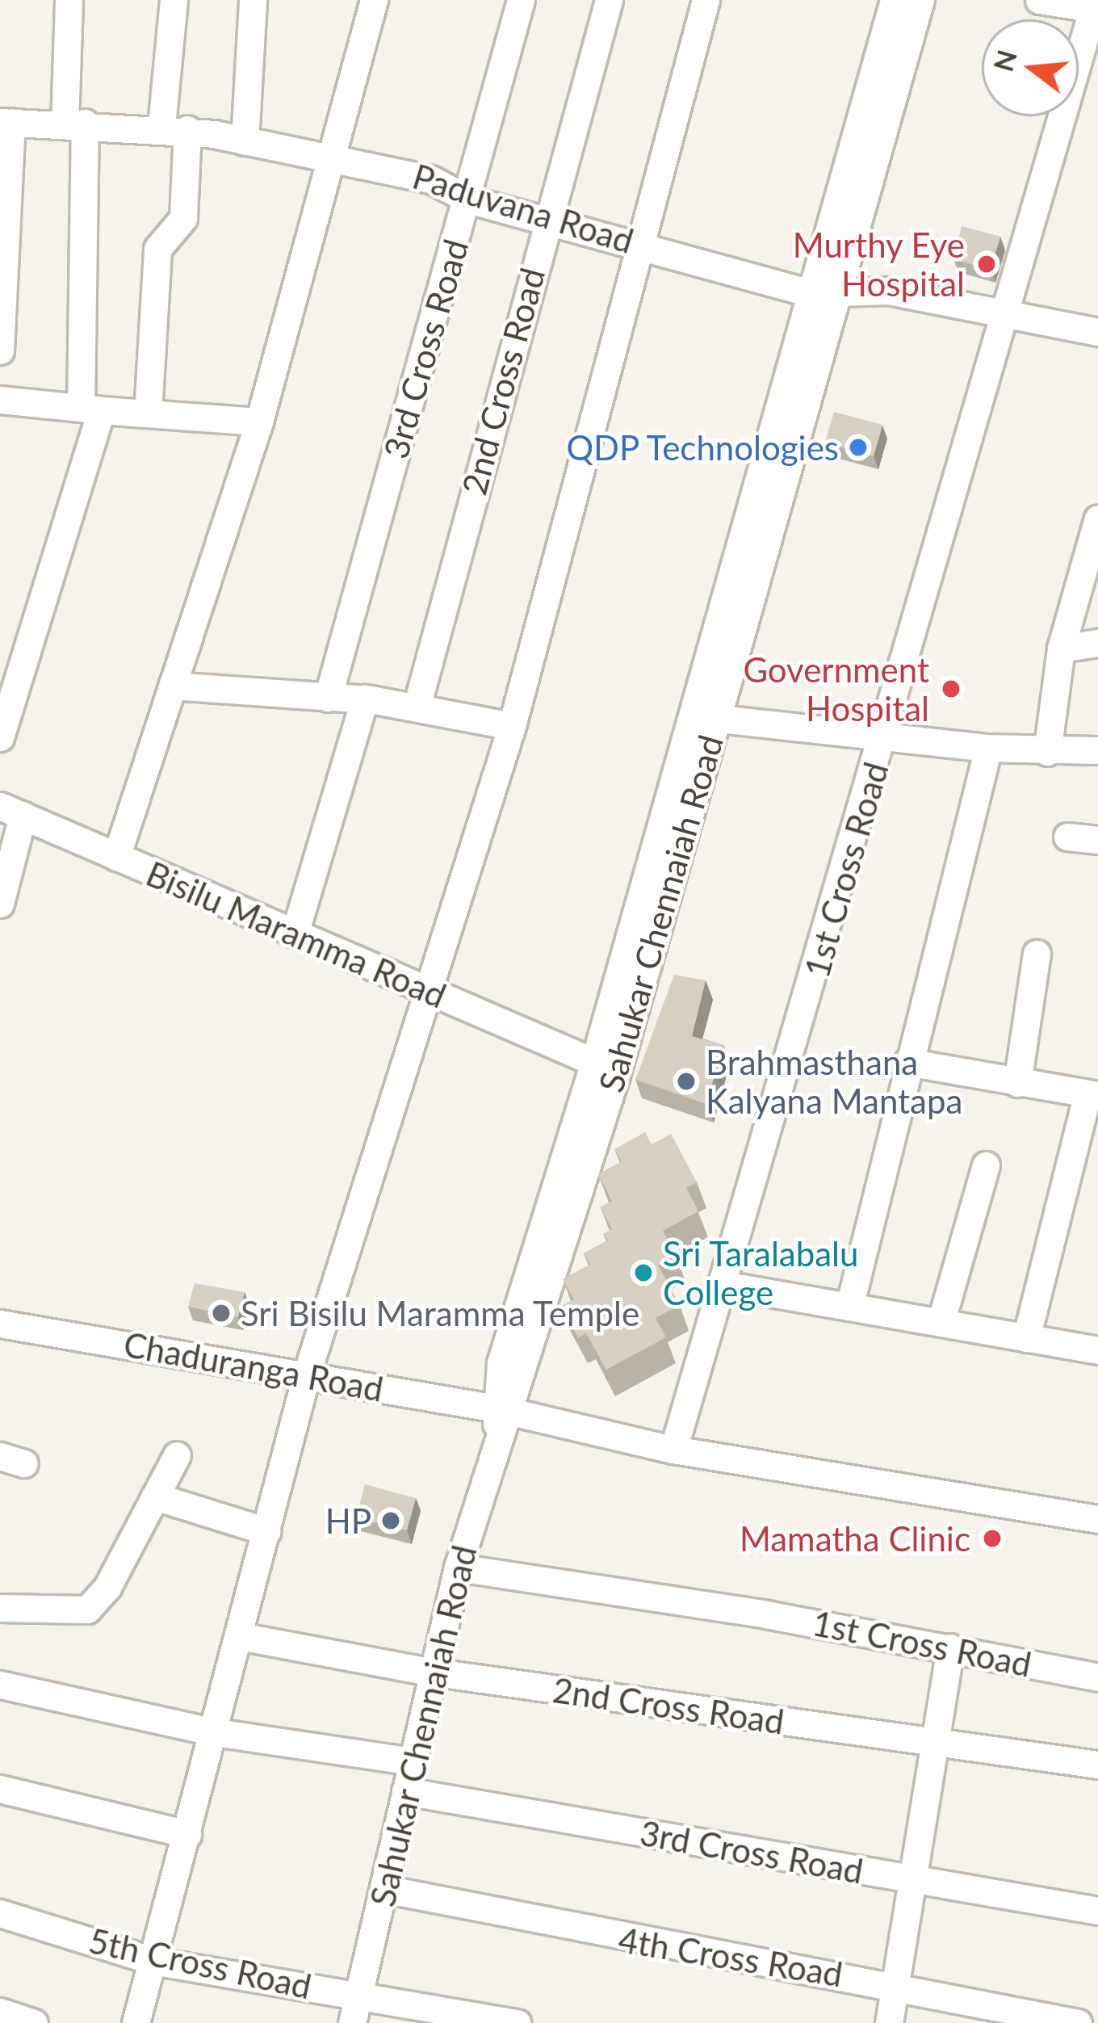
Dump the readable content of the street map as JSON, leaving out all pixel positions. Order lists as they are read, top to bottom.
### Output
{
  "streets": {
    "street": [
      "Paduvana Road",
      "3rd Cross Road",
      "2nd Cross Road",
      "1st Cross Road",
      "Sahukar Chennaiah Road",
      "Bisilu Maramma Road",
      "Chaduranga Road",
      "4th Cross Road",
      "5th Cross Road"
    ]
  },
  "crossings": [
    ["Paduvana Road", "3rd Cross Road"],
    ["Paduvana Road", "2nd Cross Road"],
    ["Paduvana Road", "1st Cross Road"],
    ["Paduvana Road", "Sahukar Chennaiah Road"],
    ["3rd Cross Road", "Sahukar Chennaiah Road"],
    ["2nd Cross Road", "Sahukar Chennaiah Road"],
    ["1st Cross Road", "Sahukar Chennaiah Road"],
    ["1st Cross Road", "Chaduranga Road"],
    ["Sahukar Chennaiah Road", "Bisilu Maramma Road"],
    ["Sahukar Chennaiah Road", "Chaduranga Road"],
    ["Sahukar Chennaiah Road", "4th Cross Road"],
    ["Sahukar Chennaiah Road", "5th Cross Road"]
  ],
  "places": [
    "Murthy Eye Hospital",
    "QDP Technologies",
    "Government Hospital",
    "Brahmasthana Kalyana Mantapa",
    "Sri Taralabalu College",
    "Sri Bisilu Maramma Temple",
    "HP",
    "Mamatha Clinic"
  ],
  "north": "left"
}
